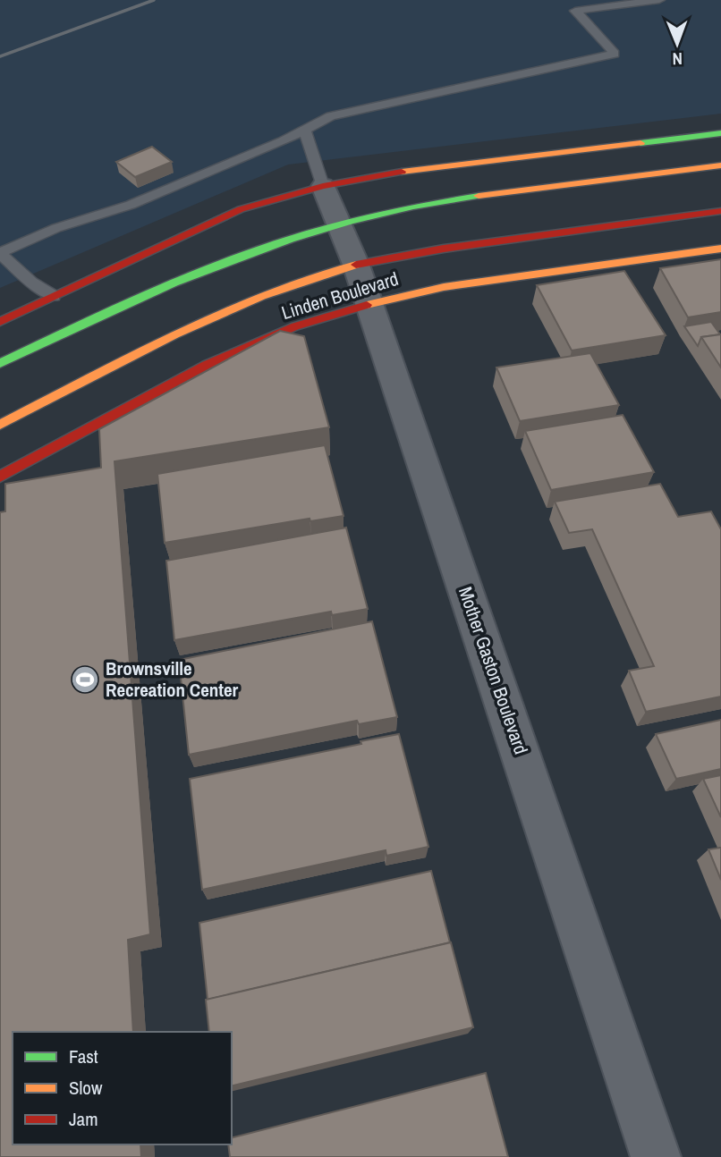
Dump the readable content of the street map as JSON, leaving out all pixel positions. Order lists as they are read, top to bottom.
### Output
{
  "streets": {
    "main road": ["Linden Boulevard"],
    "street": ["Mother Gaston Boulevard"]
  },
  "crossings": [
    ["Linden Boulevard", "Mother Gaston Boulevard"]
  ],
  "places": {
    "sports": ["Brownsville Recreation Center"]
  },
  "legend": ["Fast", "Slow", "Jam"],
  "north": "bottom"
}
